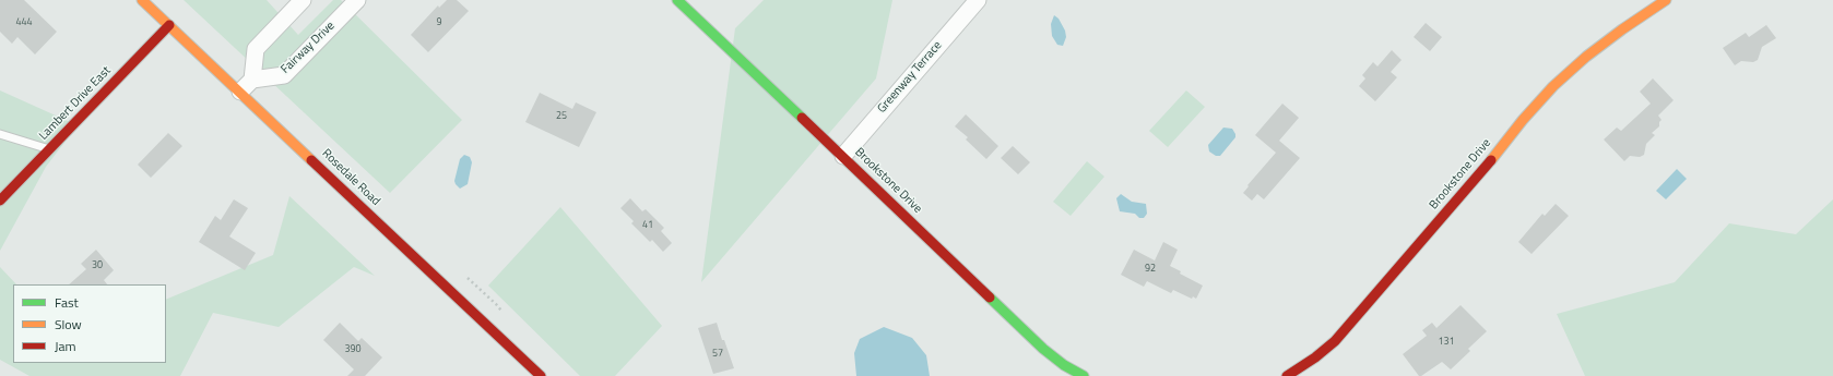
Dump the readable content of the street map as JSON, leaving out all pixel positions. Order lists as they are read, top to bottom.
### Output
{
  "streets": {
    "street": [
      "Fairway Drive",
      "Greenway Terrace",
      "Lambert Drive East",
      "Brookstone Drive",
      "Rosedale Road"
    ]
  },
  "crossings": [
    ["Fairway Drive", "Rosedale Road"],
    ["Greenway Terrace", "Brookstone Drive"],
    ["Lambert Drive East", "Rosedale Road"]
  ],
  "house_numbers": [
    "444",
    "9",
    "25",
    "41",
    "30",
    "92",
    "131",
    "390",
    "57"
  ],
  "legend": ["Fast", "Slow", "Jam"]
}
